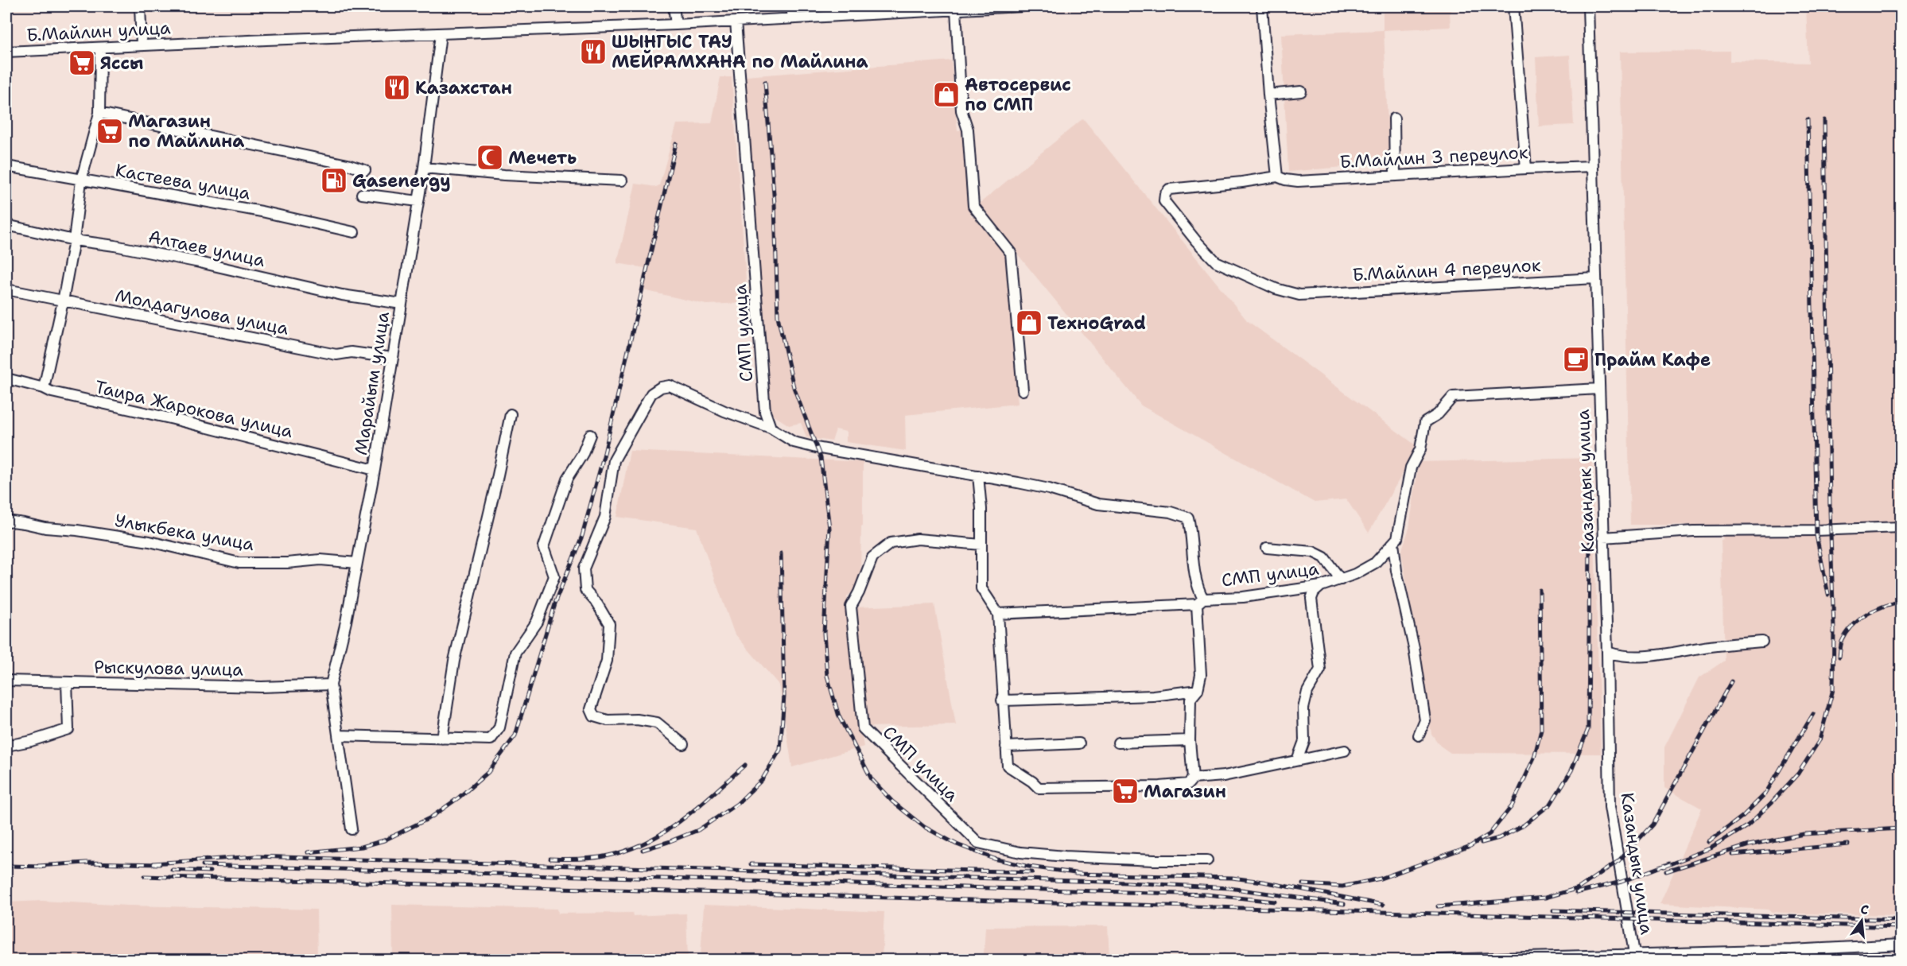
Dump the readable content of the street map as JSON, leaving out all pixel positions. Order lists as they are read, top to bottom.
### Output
{
  "streets": {
    "street": [
      "Б.Майлин улица",
      "Б.Майлин 3 переулок",
      "Кастеева улица",
      "Алтаев улица",
      "Б.Майлин 4 переулок",
      "Молдагулова улица",
      "СМП улица",
      "Марайым улица",
      "Таира Жарокова улица",
      "Казандык улица",
      "Улыкбека улица",
      "Рыскулова улица"
    ]
  },
  "crossings": [
    ["Б.Майлин улица", "СМП улица"],
    ["Б.Майлин улица", "Марайым улица"],
    ["Б.Майлин 3 переулок", "Б.Майлин 4 переулок"],
    ["Б.Майлин 3 переулок", "Казандык улица"],
    ["Алтаев улица", "Марайым улица"],
    ["Б.Майлин 4 переулок", "Казандык улица"],
    ["Молдагулова улица", "Марайым улица"],
    ["Марайым улица", "Таира Жарокова улица"],
    ["Марайым улица", "Улыкбека улица"],
    ["Марайым улица", "Рыскулова улица"]
  ],
  "places": {
    "restaurant": ["ШЫНГЫС ТАУ МЕЙРАМХАНА по Майлина", "Казахстан"],
    "supermarket": ["Яссы", "Магазин по Майлина", "Магазин"],
    "shop": ["Автосервис по СМП", "ТехноGrad"],
    "mosque": ["Мечеть"],
    "fuel station": ["Gasenergy"],
    "cafe": ["Прайм Кафе"]
  },
  "north": "top"
}
